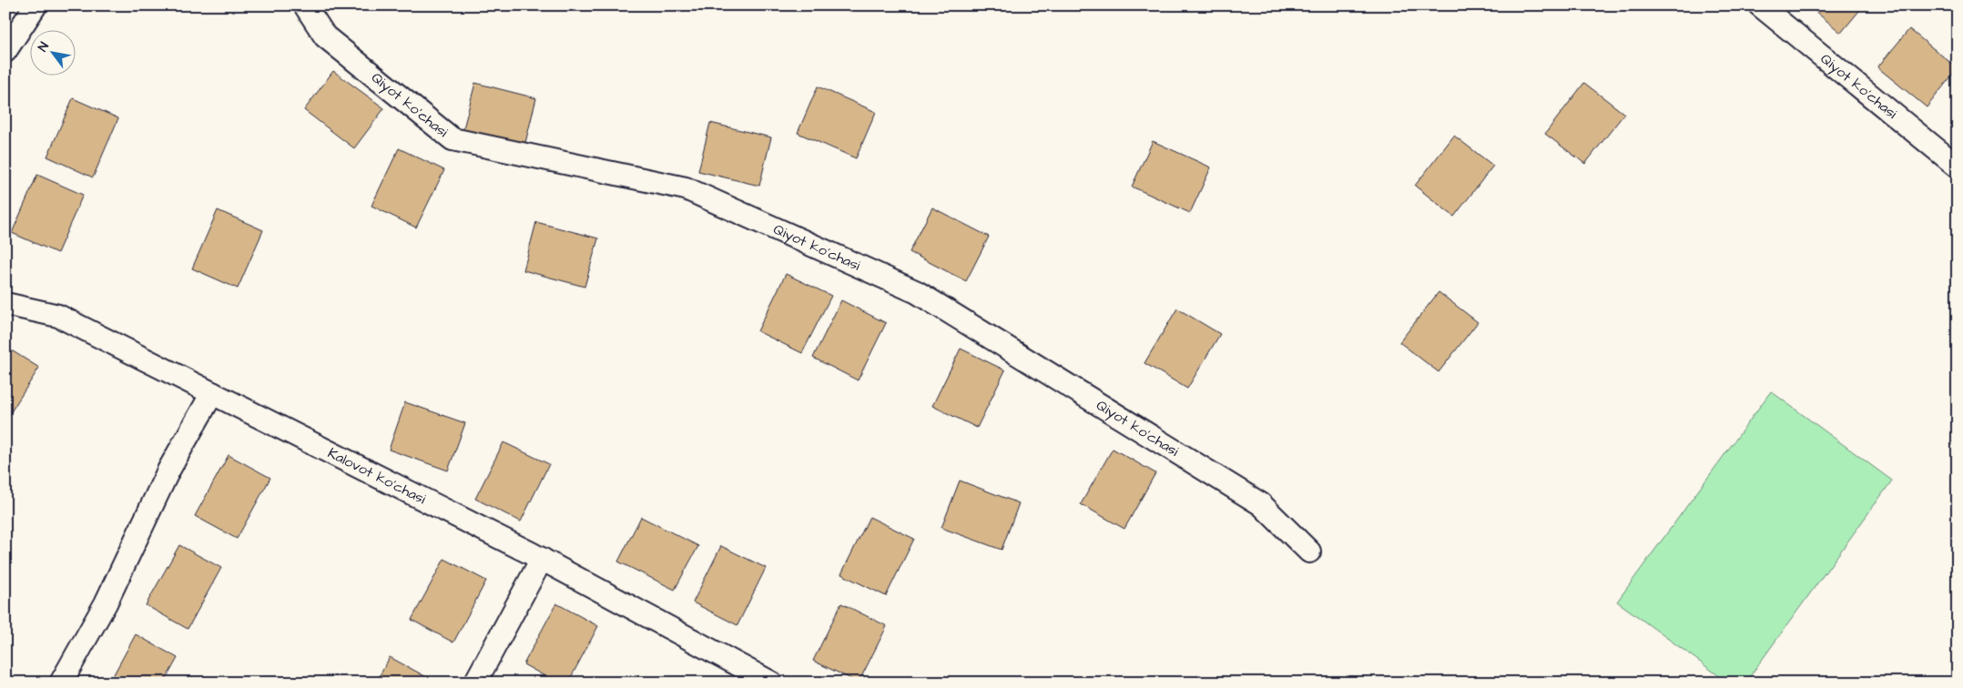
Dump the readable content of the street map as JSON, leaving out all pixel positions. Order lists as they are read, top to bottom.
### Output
{
  "streets": {
    "street": ["Qiyot ko'chasi", "Kalovot ko'chasi"]
  },
  "north": "top left"
}
